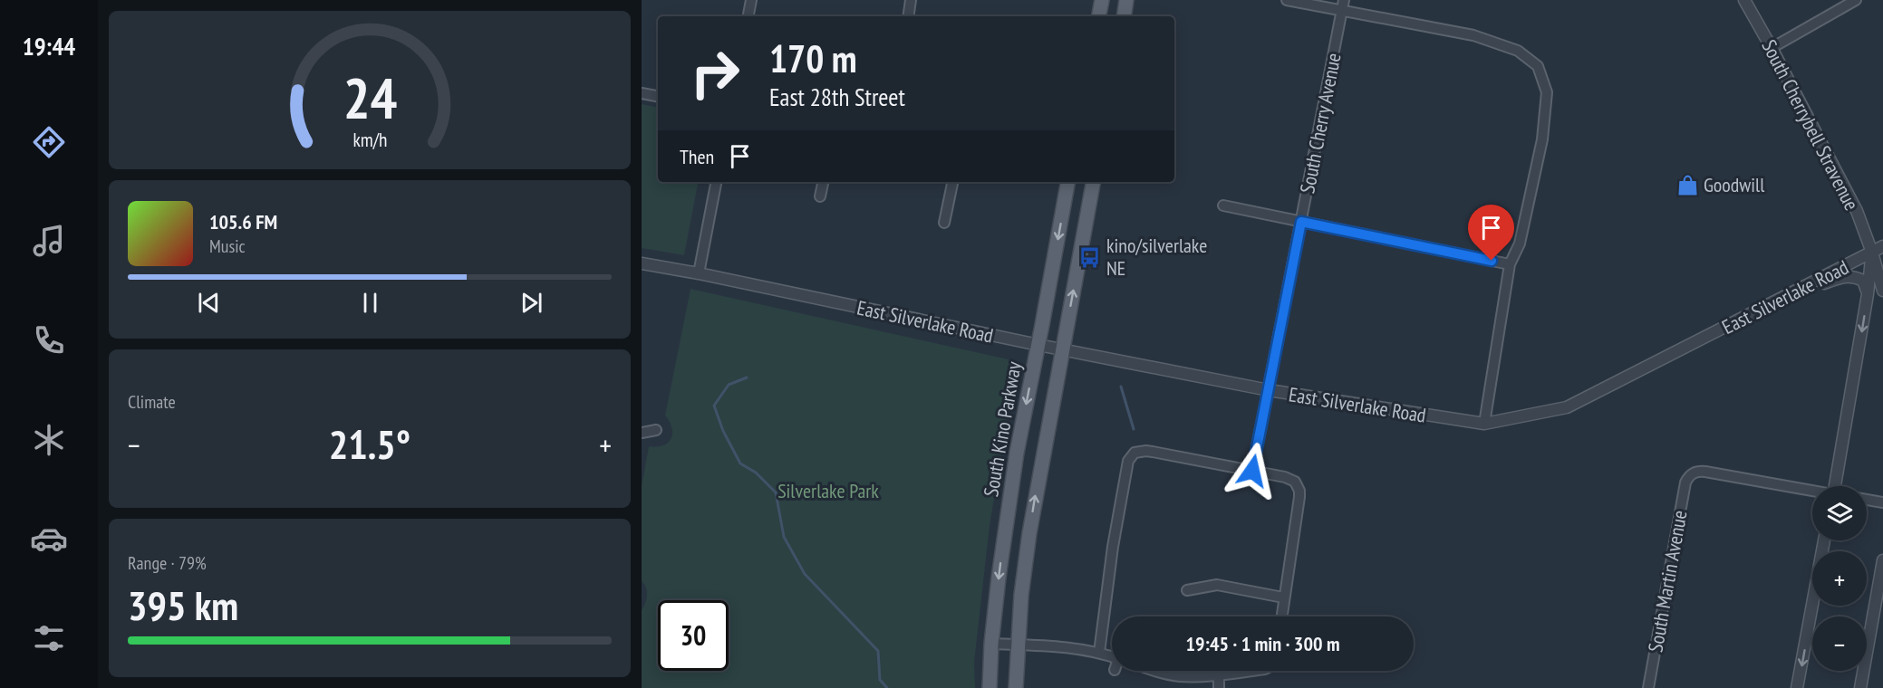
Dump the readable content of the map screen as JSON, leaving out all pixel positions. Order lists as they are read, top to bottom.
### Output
{
  "streets": {
    "main road": ["South Kino Parkway"],
    "street": [
      "South Cherry Avenue",
      "South Cherrybell Stravenue",
      "East Silverlake Road",
      "South Martin Avenue"
    ]
  },
  "crossings": [
    ["South Cherry Avenue", "East Silverlake Road"],
    ["South Cherrybell Stravenue", "East Silverlake Road"],
    ["East Silverlake Road", "South Kino Parkway"]
  ],
  "parks": ["Silverlake Park"],
  "places": {
    "shop": ["Goodwill"],
    "bus stop": ["kino/silverlake NE"]
  },
  "page": {
    "tabs": "19:44",
    "turn": ["170 m", "East 28th Street"],
    "then": "Then",
    "song": ["105.6 FM", "Music"],
    "tile": [
      "Climate",
      ["Range · 79%", "395 km"]
    ],
    "heat": ["−", "21.5°", "+"],
    "map_buttons": ["+", "−"],
    "limit": "30",
    "trip": "19:45 · 1 min · 300 m",
    "gauge": ["24", "km/h"]
  }
}
